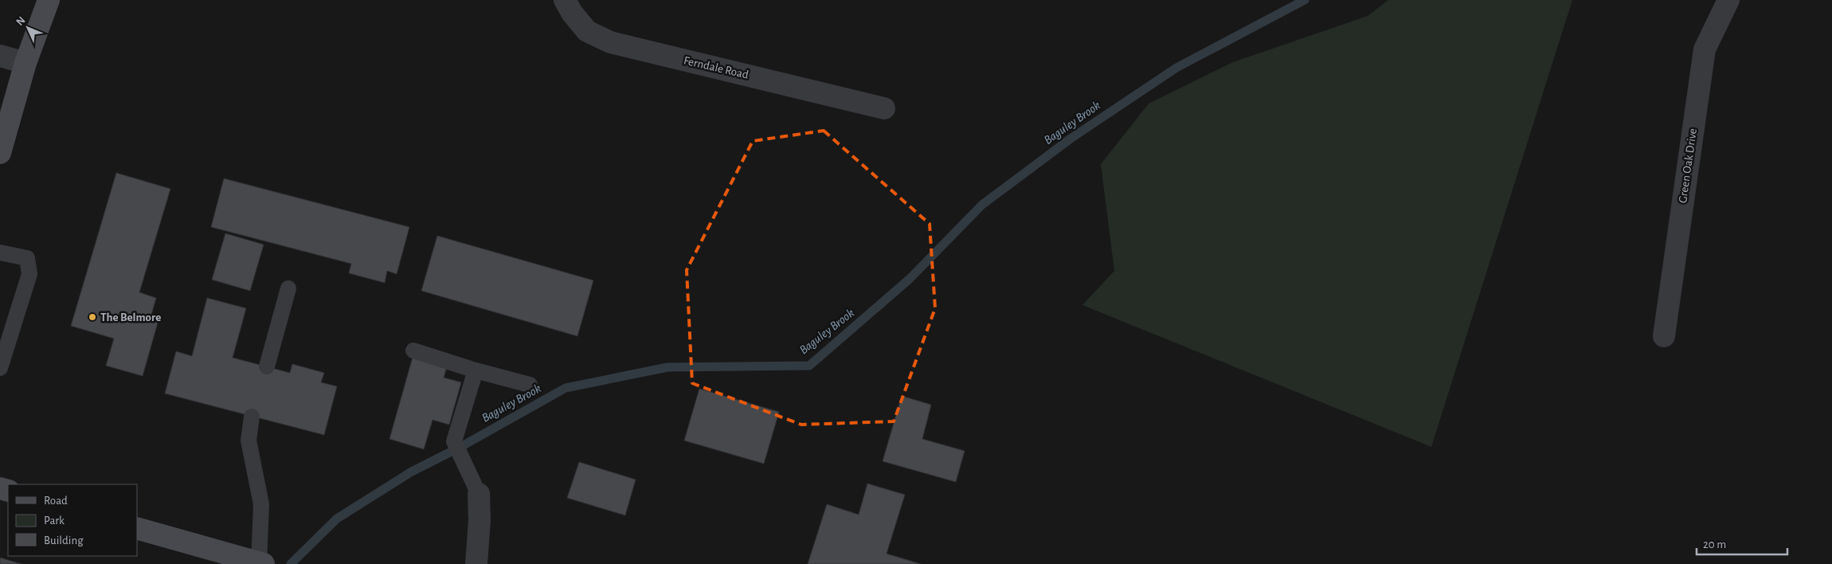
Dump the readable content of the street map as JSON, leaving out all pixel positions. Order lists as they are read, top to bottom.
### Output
{
  "streets": {
    "street": ["Ferndale Road", "Green Oak Drive"]
  },
  "water": ["Baguley Brook"],
  "places": ["The Belmore"],
  "legend": ["Road", "Park", "Building"],
  "scale_bar": "20 m",
  "north": "top left"
}
